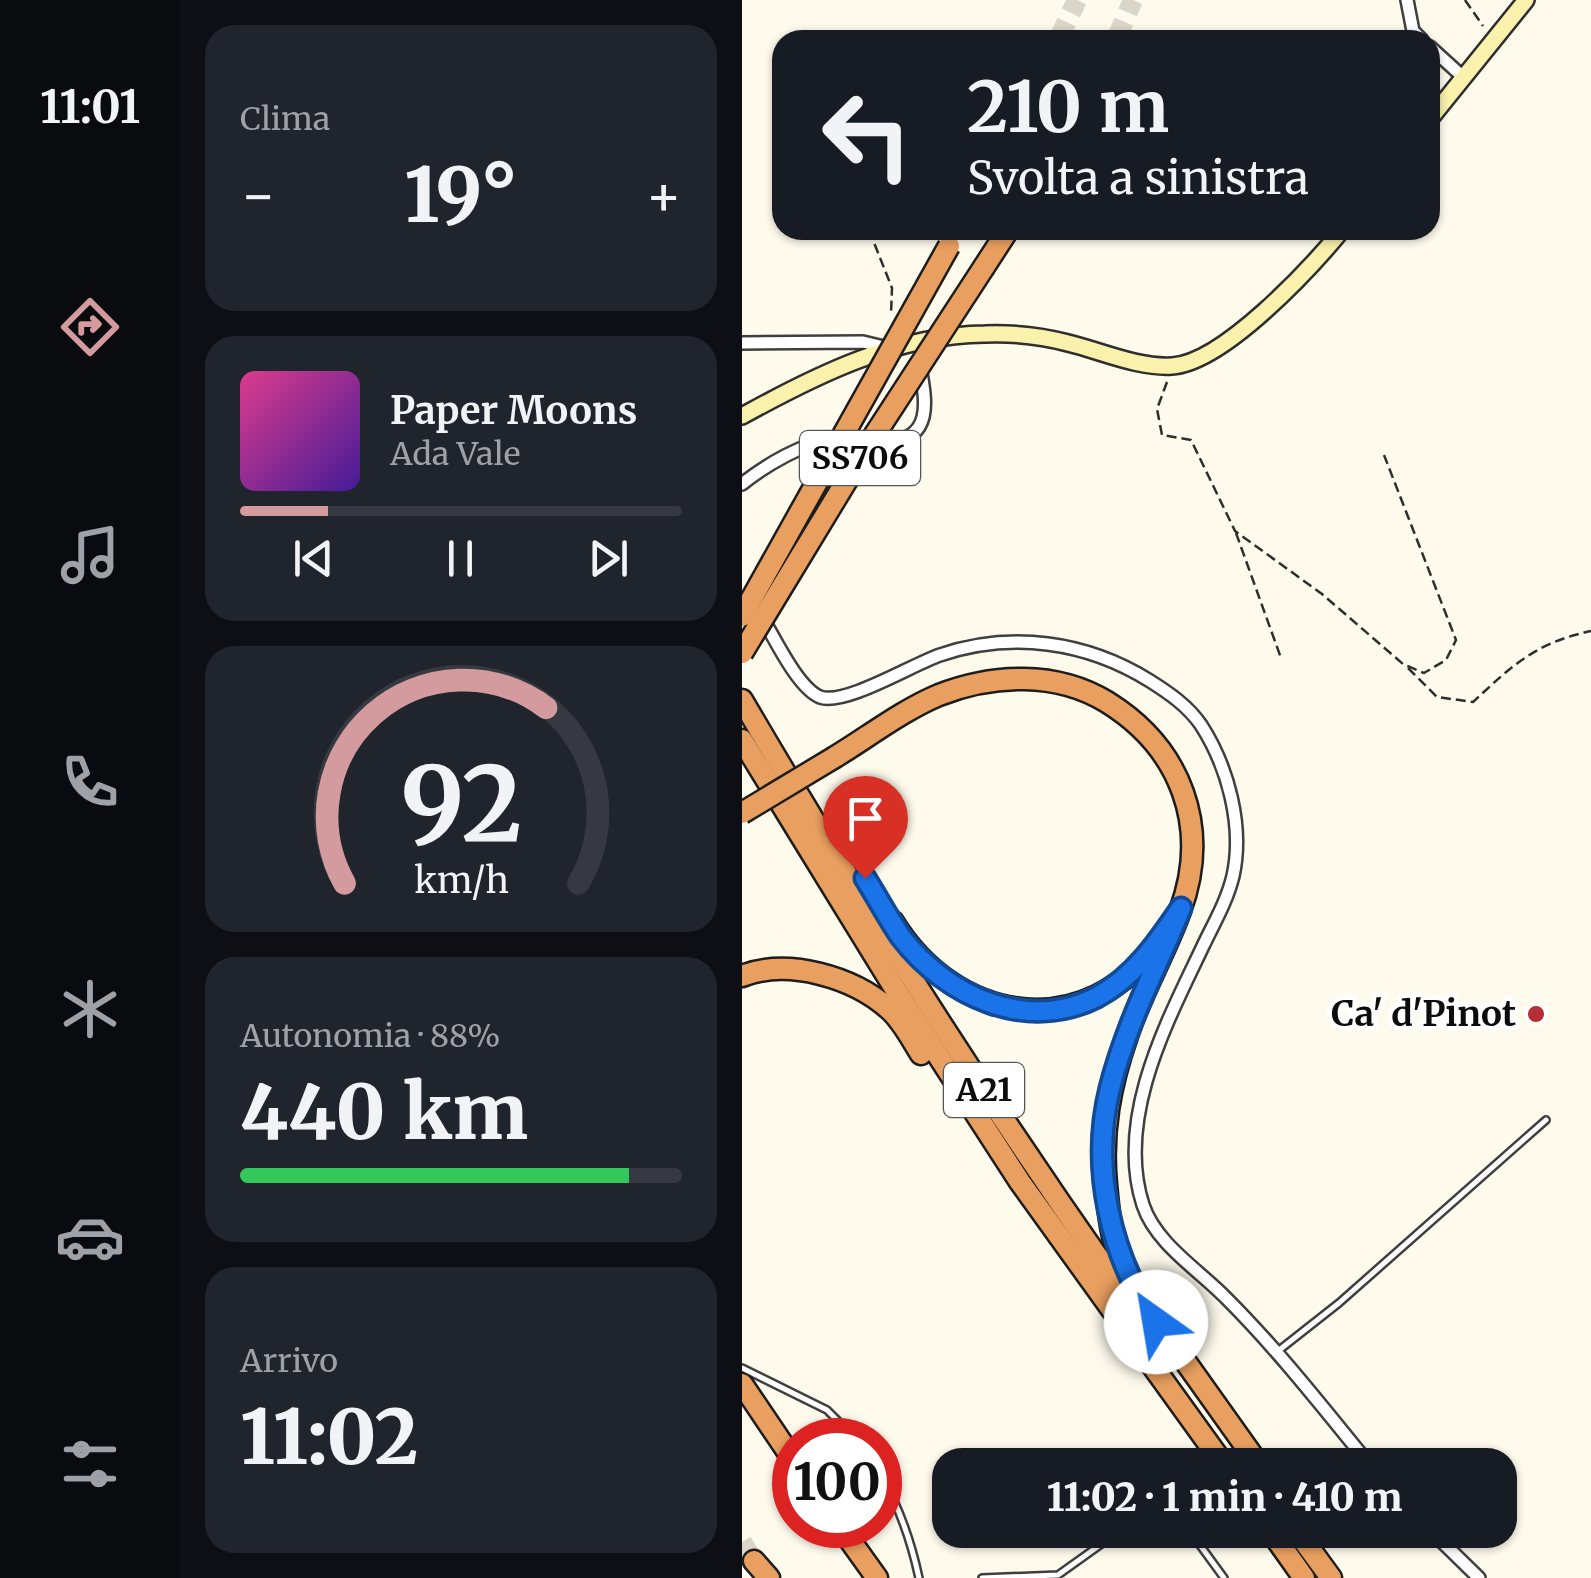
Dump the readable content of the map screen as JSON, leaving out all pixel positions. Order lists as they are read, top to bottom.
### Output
{
  "streets": {
    "highway": ["SS706", "A21"]
  },
  "places": ["Ca' d'Pinot"],
  "page": {
    "tabs": "11:01",
    "tile": [
      "Clima",
      ["Autonomia · 88%", "440 km"],
      ["Arrivo", "11:02"]
    ],
    "turn": ["210 m", "Svolta a sinistra"],
    "heat": ["−", "19°", "+"],
    "song": ["Paper Moons", "Ada Vale"],
    "limit": "100",
    "trip": "11:02 · 1 min · 410 m",
    "gauge": ["92", "km/h"]
  }
}
